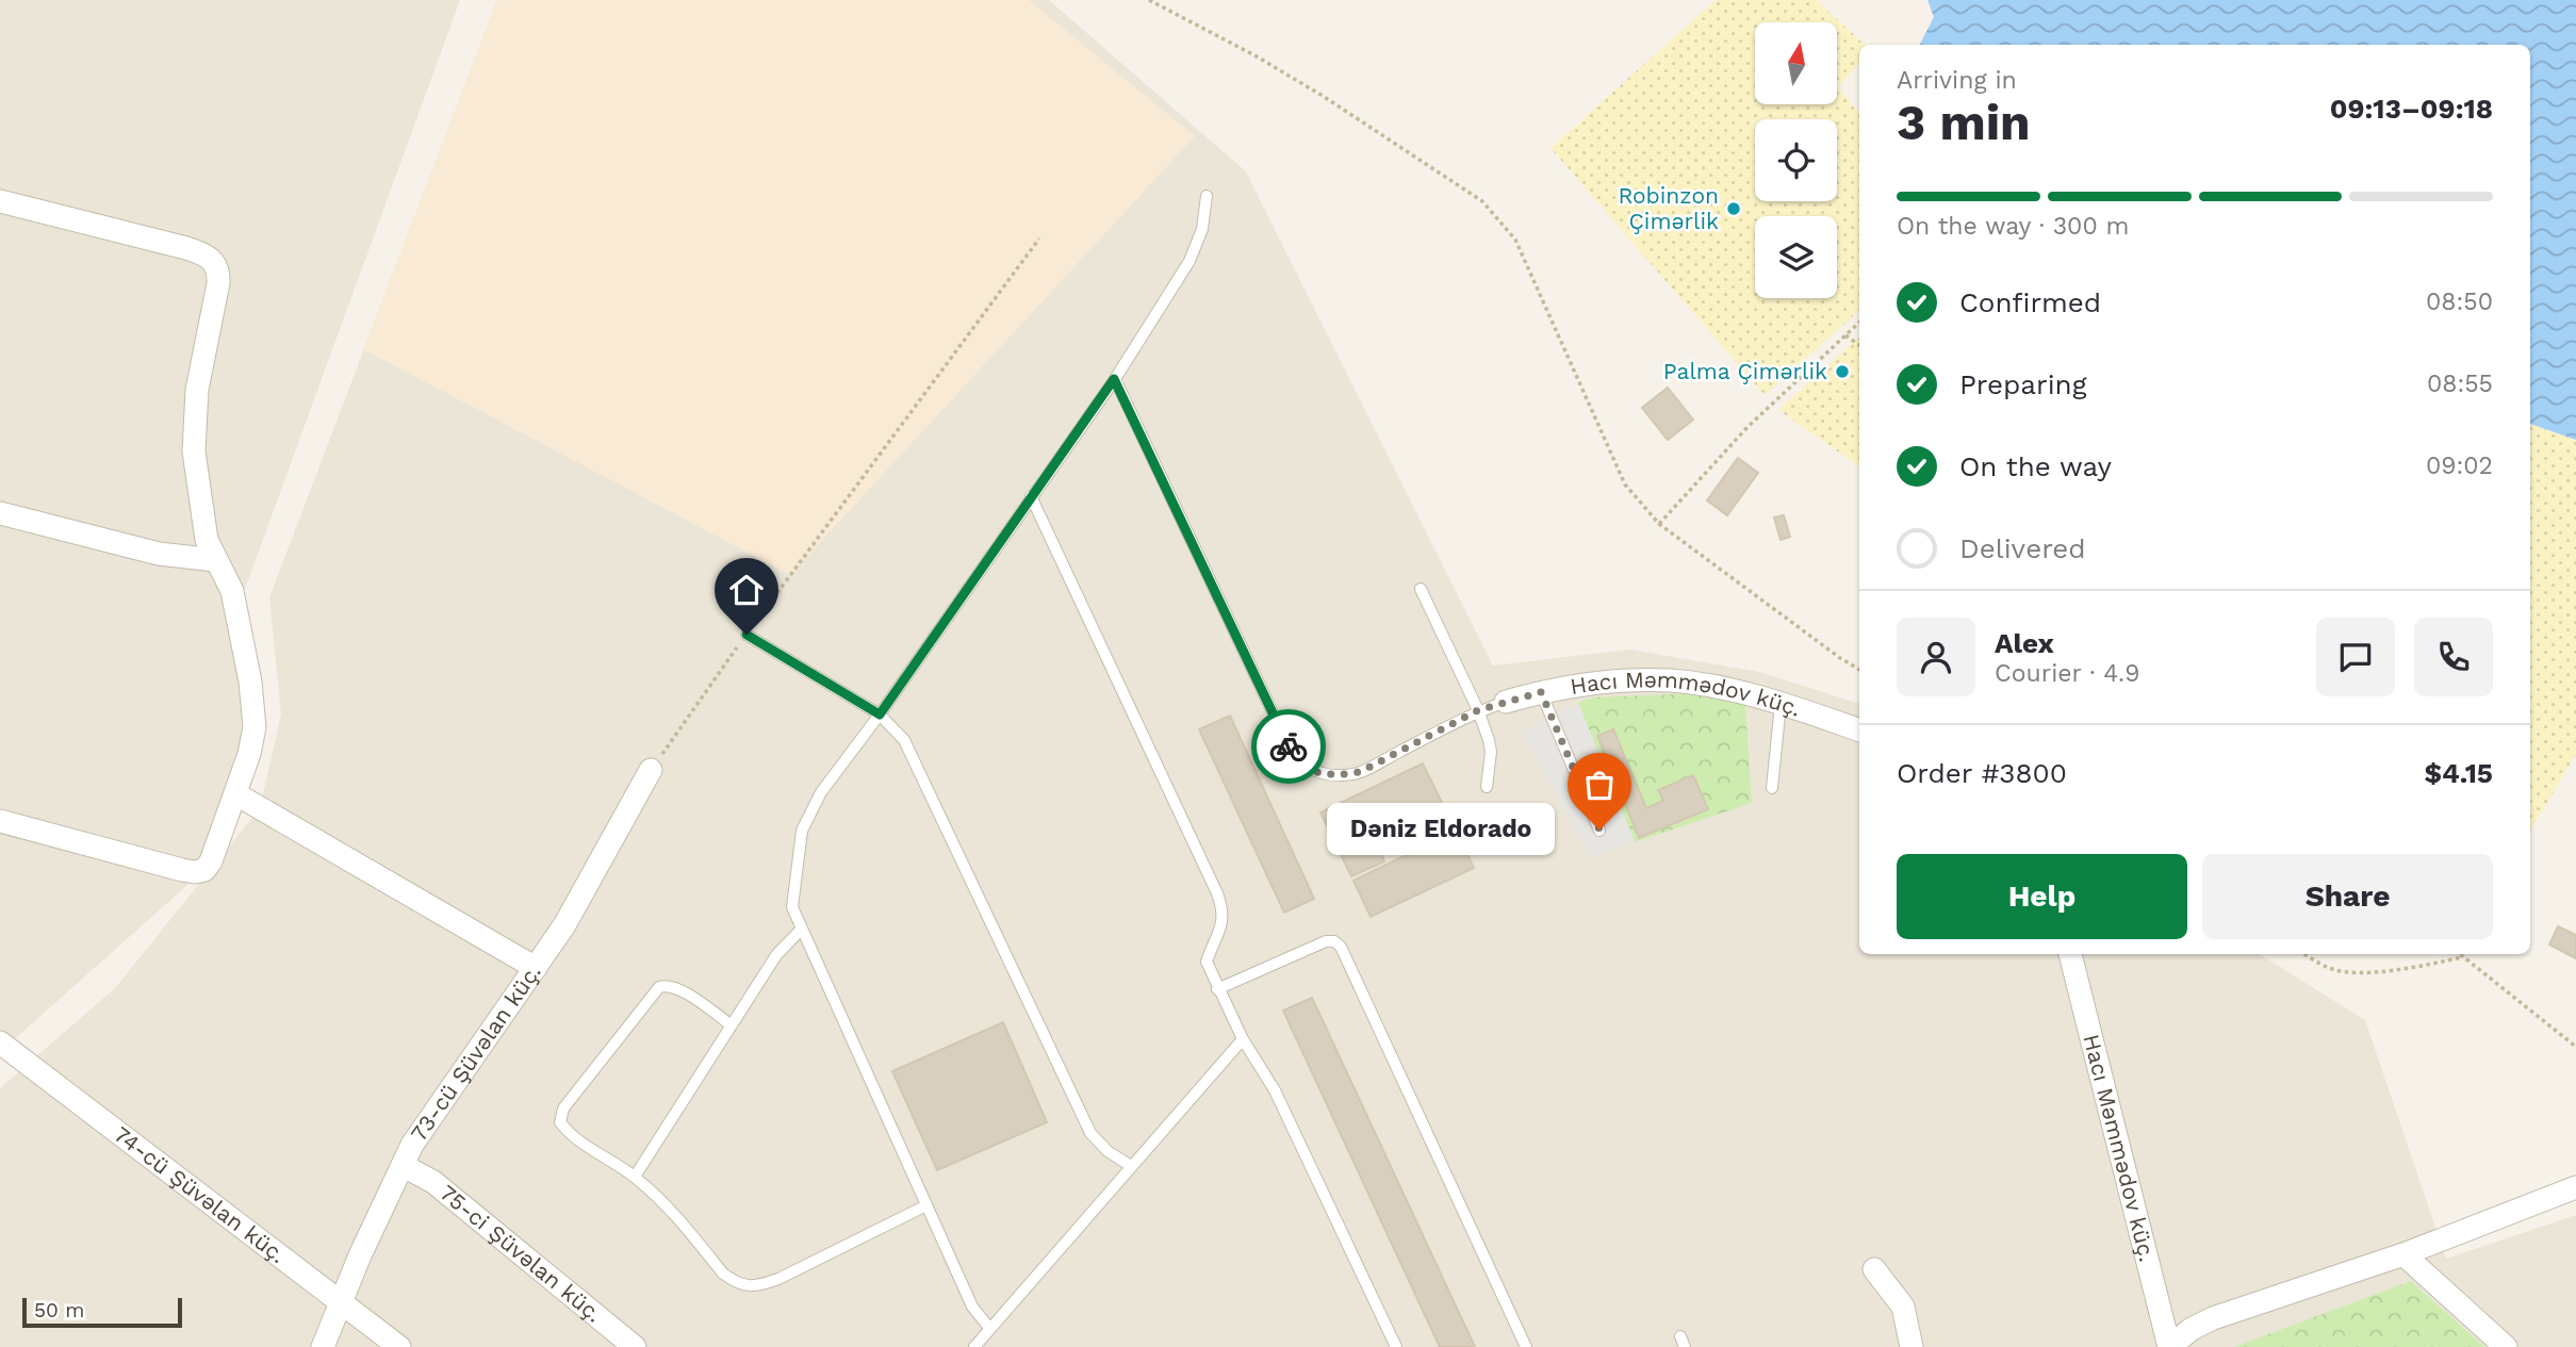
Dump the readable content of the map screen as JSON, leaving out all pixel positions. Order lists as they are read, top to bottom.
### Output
{
  "streets": {
    "street": [
      "Hacı Məmmədov küç.",
      "73-cü Şüvəlan küç.",
      "74-cü Şüvəlan küç.",
      "75-ci Şüvəlan küç."
    ]
  },
  "crossings": [
    ["73-cü Şüvəlan küç.", "74-cü Şüvəlan küç."],
    ["73-cü Şüvəlan küç.", "75-ci Şüvəlan küç."]
  ],
  "places": ["Robinzon Çimərlik", "Palma Çimərlik", "Dəniz Eldorado"],
  "scale_bar": "50 m",
  "north": "top",
  "page": {
    "heading": ["3 min", "Arriving in", "09:13–09:18"],
    "panel": [
      "Alex",
      "Courier · 4.9",
      "Order #3800",
      "$4.15"
    ],
    "bar": "On the way · 300 m",
    "list": [
      ["Confirmed", "08:50"],
      ["Preparing", "08:55"],
      ["On the way", "09:02"],
      "Delivered"
    ],
    "bubble": "Dəniz Eldorado",
    "buttons": ["Help", "Share"],
    "scale": "50 m"
  }
}
